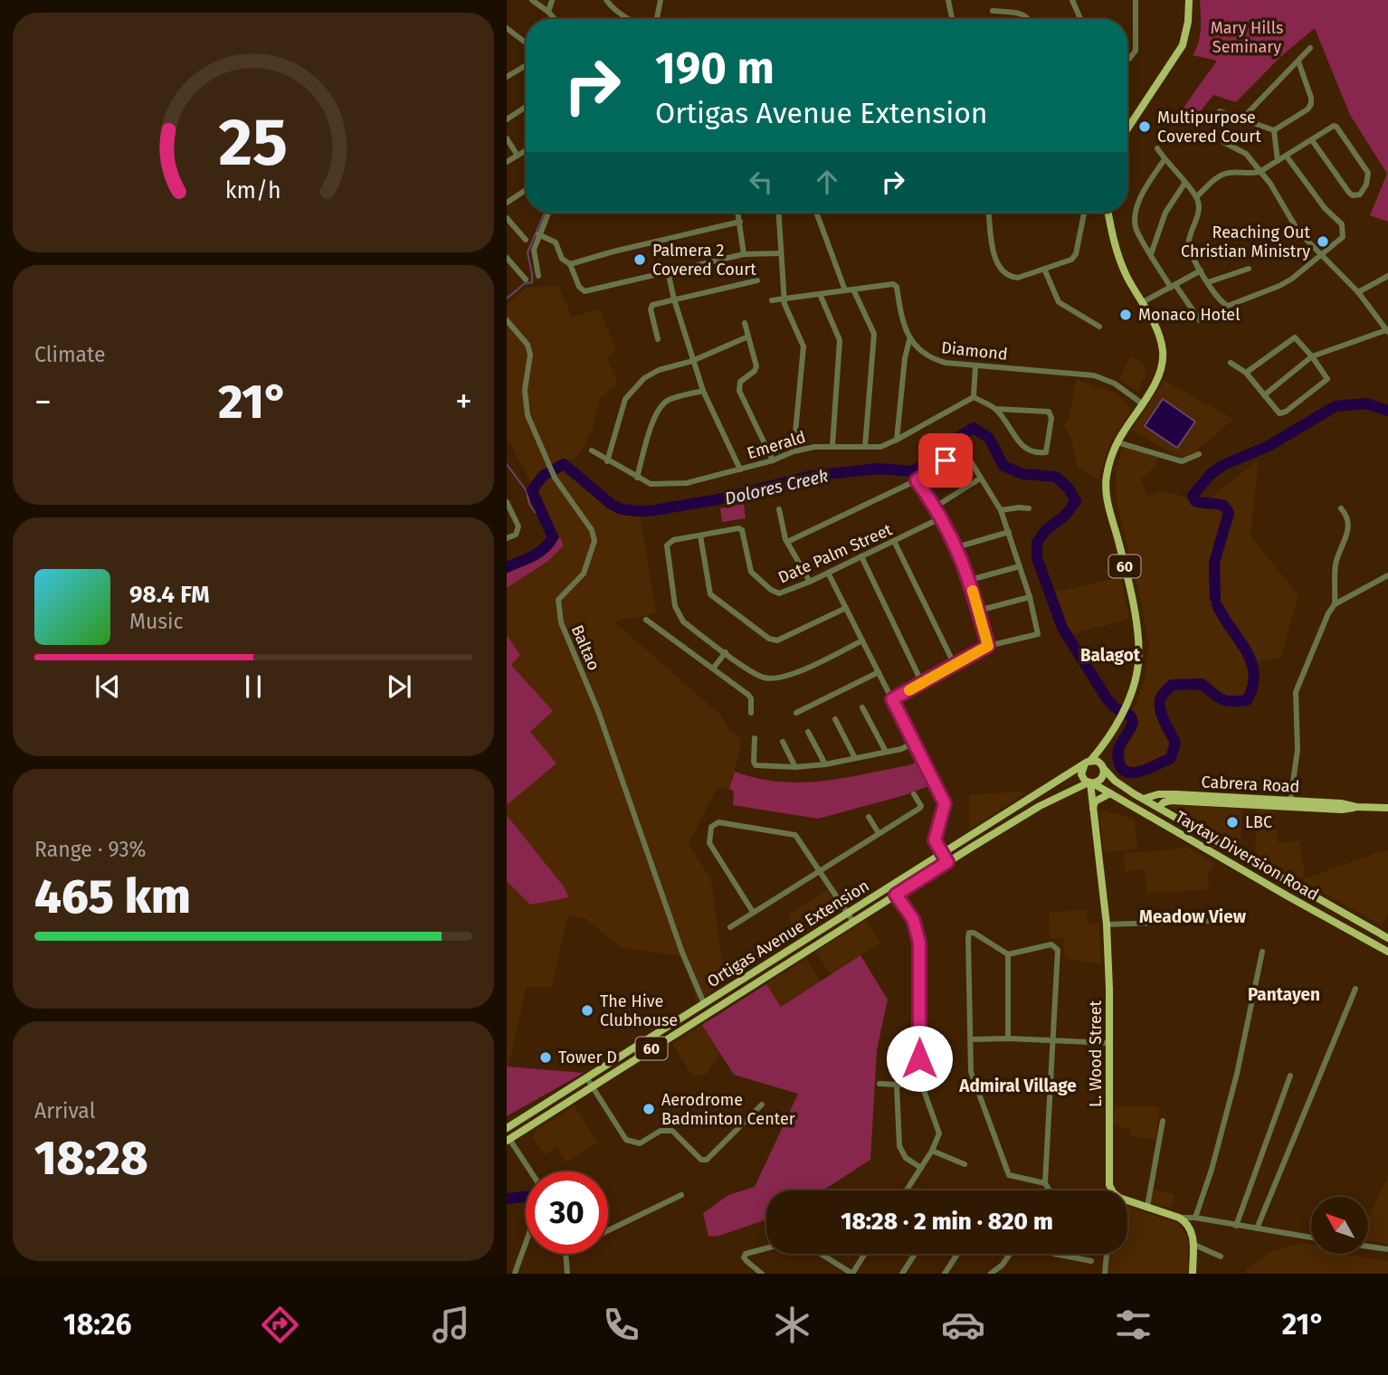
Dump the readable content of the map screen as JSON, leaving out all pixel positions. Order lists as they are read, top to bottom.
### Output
{
  "streets": {
    "main road": [
      "60",
      "Cabrera Road",
      "Taytay Diversion Road",
      "Ortigas Avenue Extension",
      "L. Wood Street"
    ],
    "street": [
      "Diamond",
      "Emerald",
      "Date Palm Street",
      "Baltao"
    ]
  },
  "crossings": [
    ["Diamond", "60"],
    ["60", "Taytay Diversion Road"],
    ["60", "Ortigas Avenue Extension"],
    ["60", "L. Wood Street"],
    ["Baltao", "Ortigas Avenue Extension"],
    ["Cabrera Road", "Taytay Diversion Road"],
    ["Taytay Diversion Road", "Ortigas Avenue Extension"],
    ["Taytay Diversion Road", "L. Wood Street"],
    ["Ortigas Avenue Extension", "L. Wood Street"]
  ],
  "districts": [
    "Balagot",
    "Meadow View",
    "Pantayen",
    "Admiral Village"
  ],
  "water": ["Dolores Creek"],
  "parks": ["Mary Hills Seminary"],
  "places": [
    "Multipurpose Covered Court",
    "Reaching Out Christian Ministry",
    "Palmera 2 Covered Court",
    "Monaco Hotel",
    "LBC",
    "The Hive Clubhouse",
    "Tower D",
    "Aerodrome Badminton Center"
  ],
  "north": "top left",
  "page": {
    "turn": ["190 m", "Ortigas Avenue Extension"],
    "tile": [
      "Climate",
      ["Range · 93%", "465 km"],
      ["Arrival", "18:28"]
    ],
    "heat": ["−", "21°", "+"],
    "song": ["98.4 FM", "Music"],
    "limit": "30",
    "trip": "18:28 · 2 min · 820 m",
    "tabs": ["18:26", "21°"],
    "gauge": ["25", "km/h"]
  }
}
